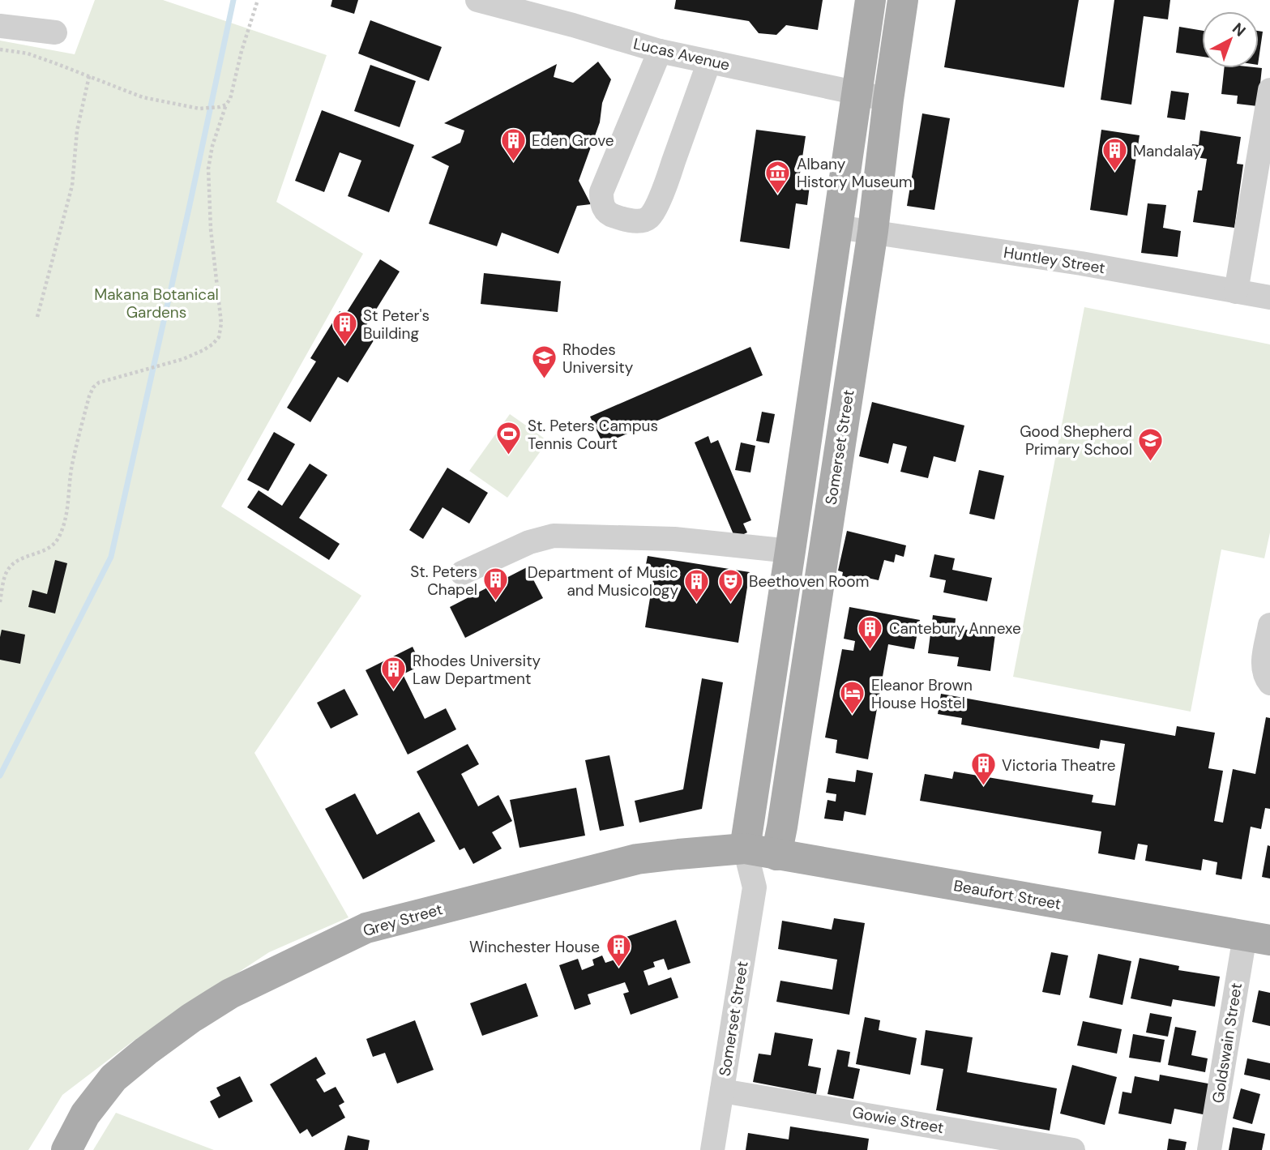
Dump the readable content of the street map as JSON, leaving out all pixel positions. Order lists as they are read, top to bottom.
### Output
{
  "streets": {
    "main road": ["Somerset Street", "Beaufort Street", "Grey Street"],
    "street": [
      "Lucas Avenue",
      "Huntley Street",
      "Goldswain Street",
      "Gowie Street"
    ]
  },
  "crossings": [
    ["Lucas Avenue", "Somerset Street"],
    ["Huntley Street", "Somerset Street"],
    ["Somerset Street", "Beaufort Street"],
    ["Somerset Street", "Grey Street"],
    ["Somerset Street", "Gowie Street"],
    ["Beaufort Street", "Grey Street"],
    ["Beaufort Street", "Goldswain Street"]
  ],
  "parks": ["Makana Botanical Gardens"],
  "places": {
    "building": [
      "Eden Grove",
      "Mandalay",
      "St Peter's Building",
      "St. Peters Chapel",
      "Department of Music and Musicology",
      "Cantebury Annexe",
      "Rhodes University Law Department",
      "Victoria Theatre",
      "Winchester House"
    ],
    "museum": ["Albany History Museum"],
    "school or university": ["Rhodes University", "Good Shepherd Primary School"],
    "sports": ["St. Peters Campus Tennis Court"],
    "theatre": ["Beethoven Room"],
    "hotel": ["Eleanor Brown House Hostel"]
  },
  "north": "top right"
}
